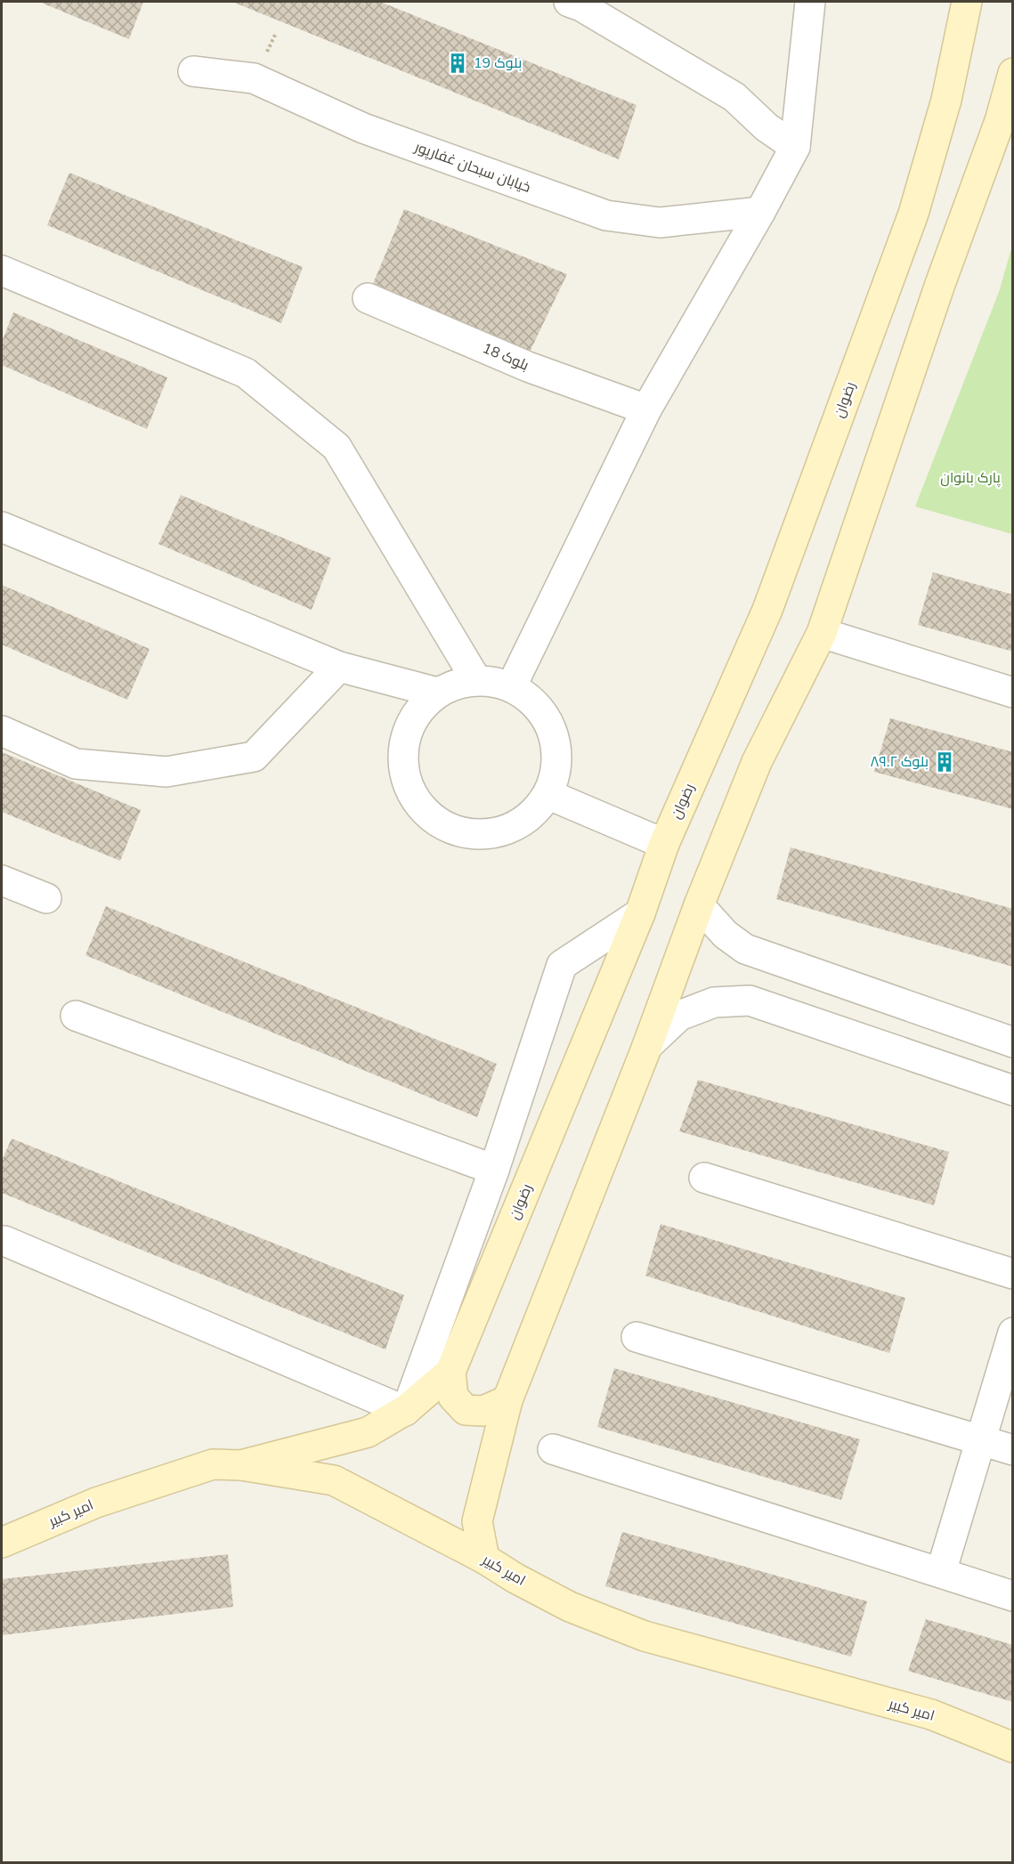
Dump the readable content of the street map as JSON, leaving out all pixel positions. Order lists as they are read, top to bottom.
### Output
{
  "streets": {
    "main road": ["رضوان", "امیر کبیر"],
    "street": ["خیابان سبحان غفارپور", "بلوک 18"]
  },
  "crossings": [
    ["رضوان", "امیر کبیر"]
  ],
  "parks": ["پارک بانوان"],
  "places": {
    "building": ["بلوک 19", "بلوک ۸۹.۲"]
  }
}
